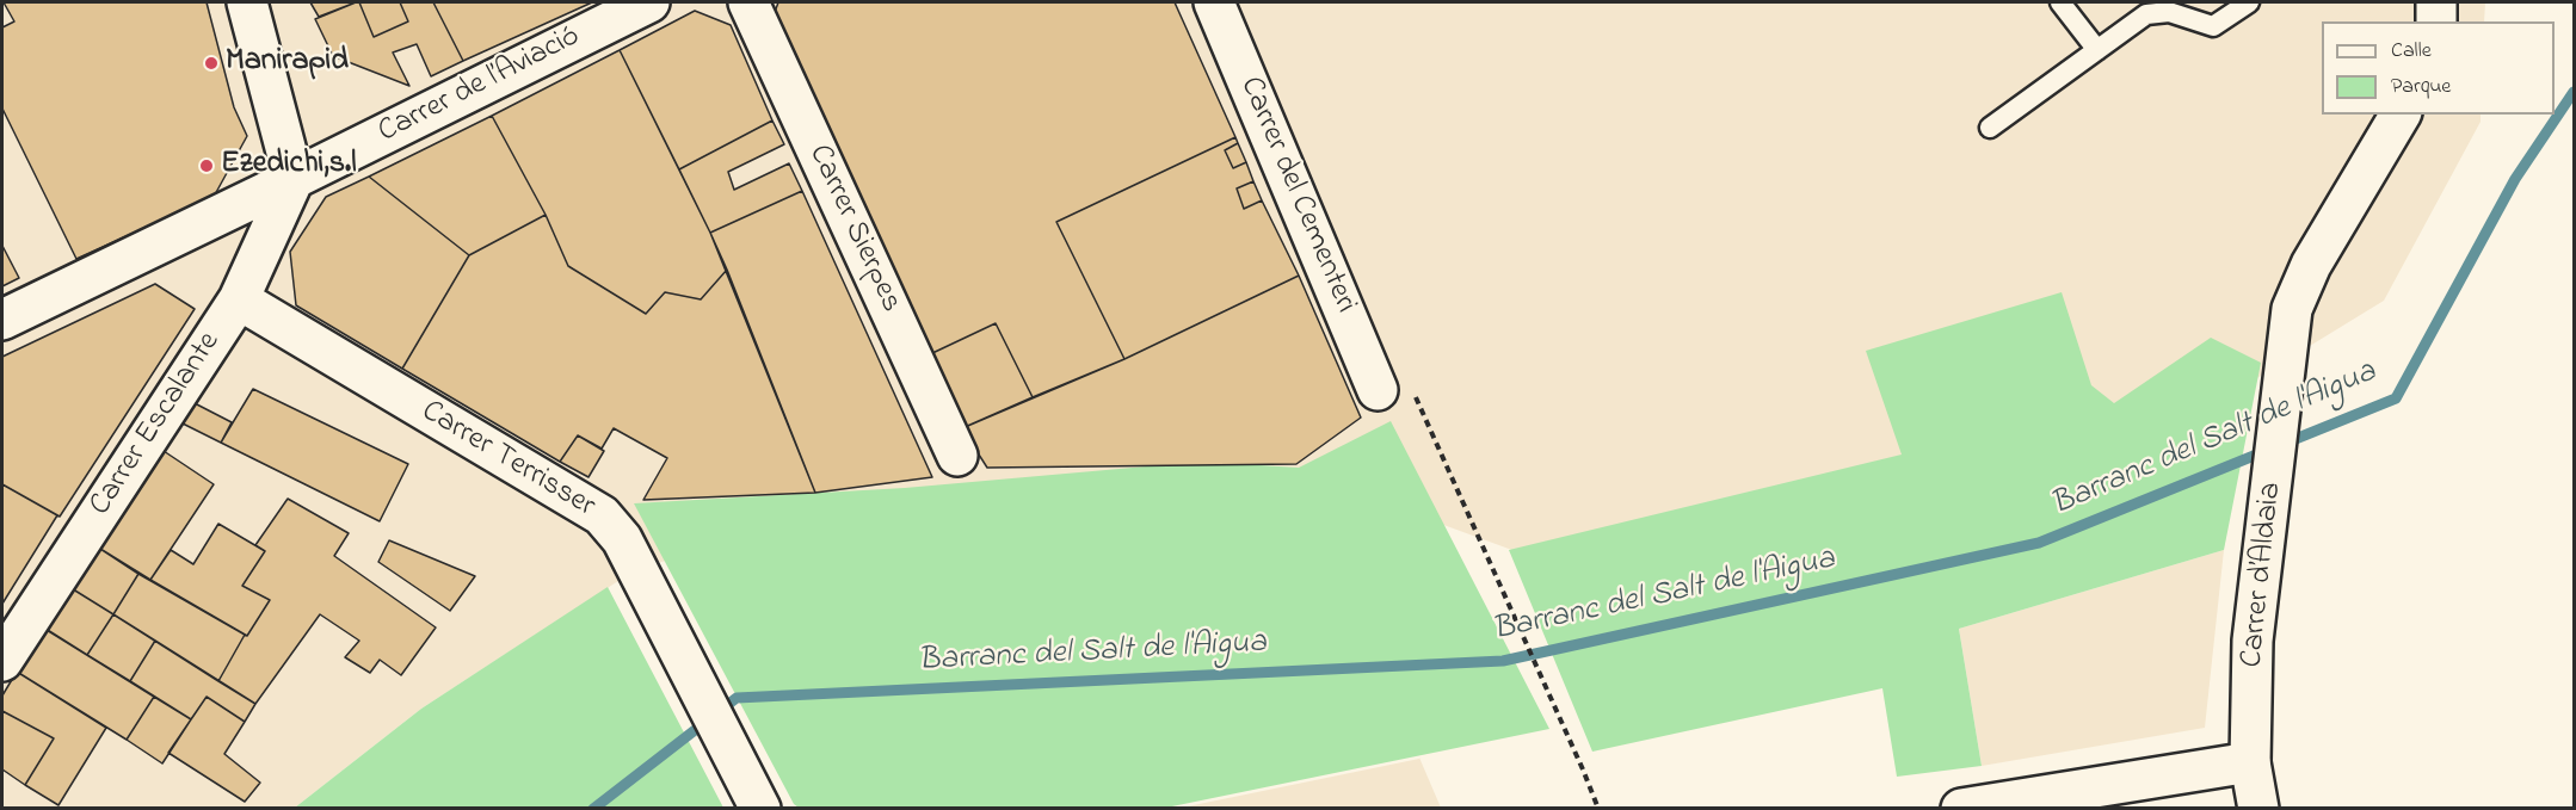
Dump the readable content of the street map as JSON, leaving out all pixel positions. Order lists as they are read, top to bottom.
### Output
{
  "streets": {
    "street": [
      "Carrer de l’Aviació",
      "Carrer del Cementeri",
      "Carrer Sierpes",
      "Carrer Escalante",
      "Carrer Terrisser",
      "Carrer d’Aldaia"
    ]
  },
  "crossings": [
    ["Carrer de l’Aviació", "Carrer Escalante"],
    ["Carrer Escalante", "Carrer Terrisser"]
  ],
  "water": ["Barranc del Salt de l'Aigua"],
  "places": ["Manirapid", "Ezedichi,s.l"],
  "legend": ["Calle", "Parque"]
}
